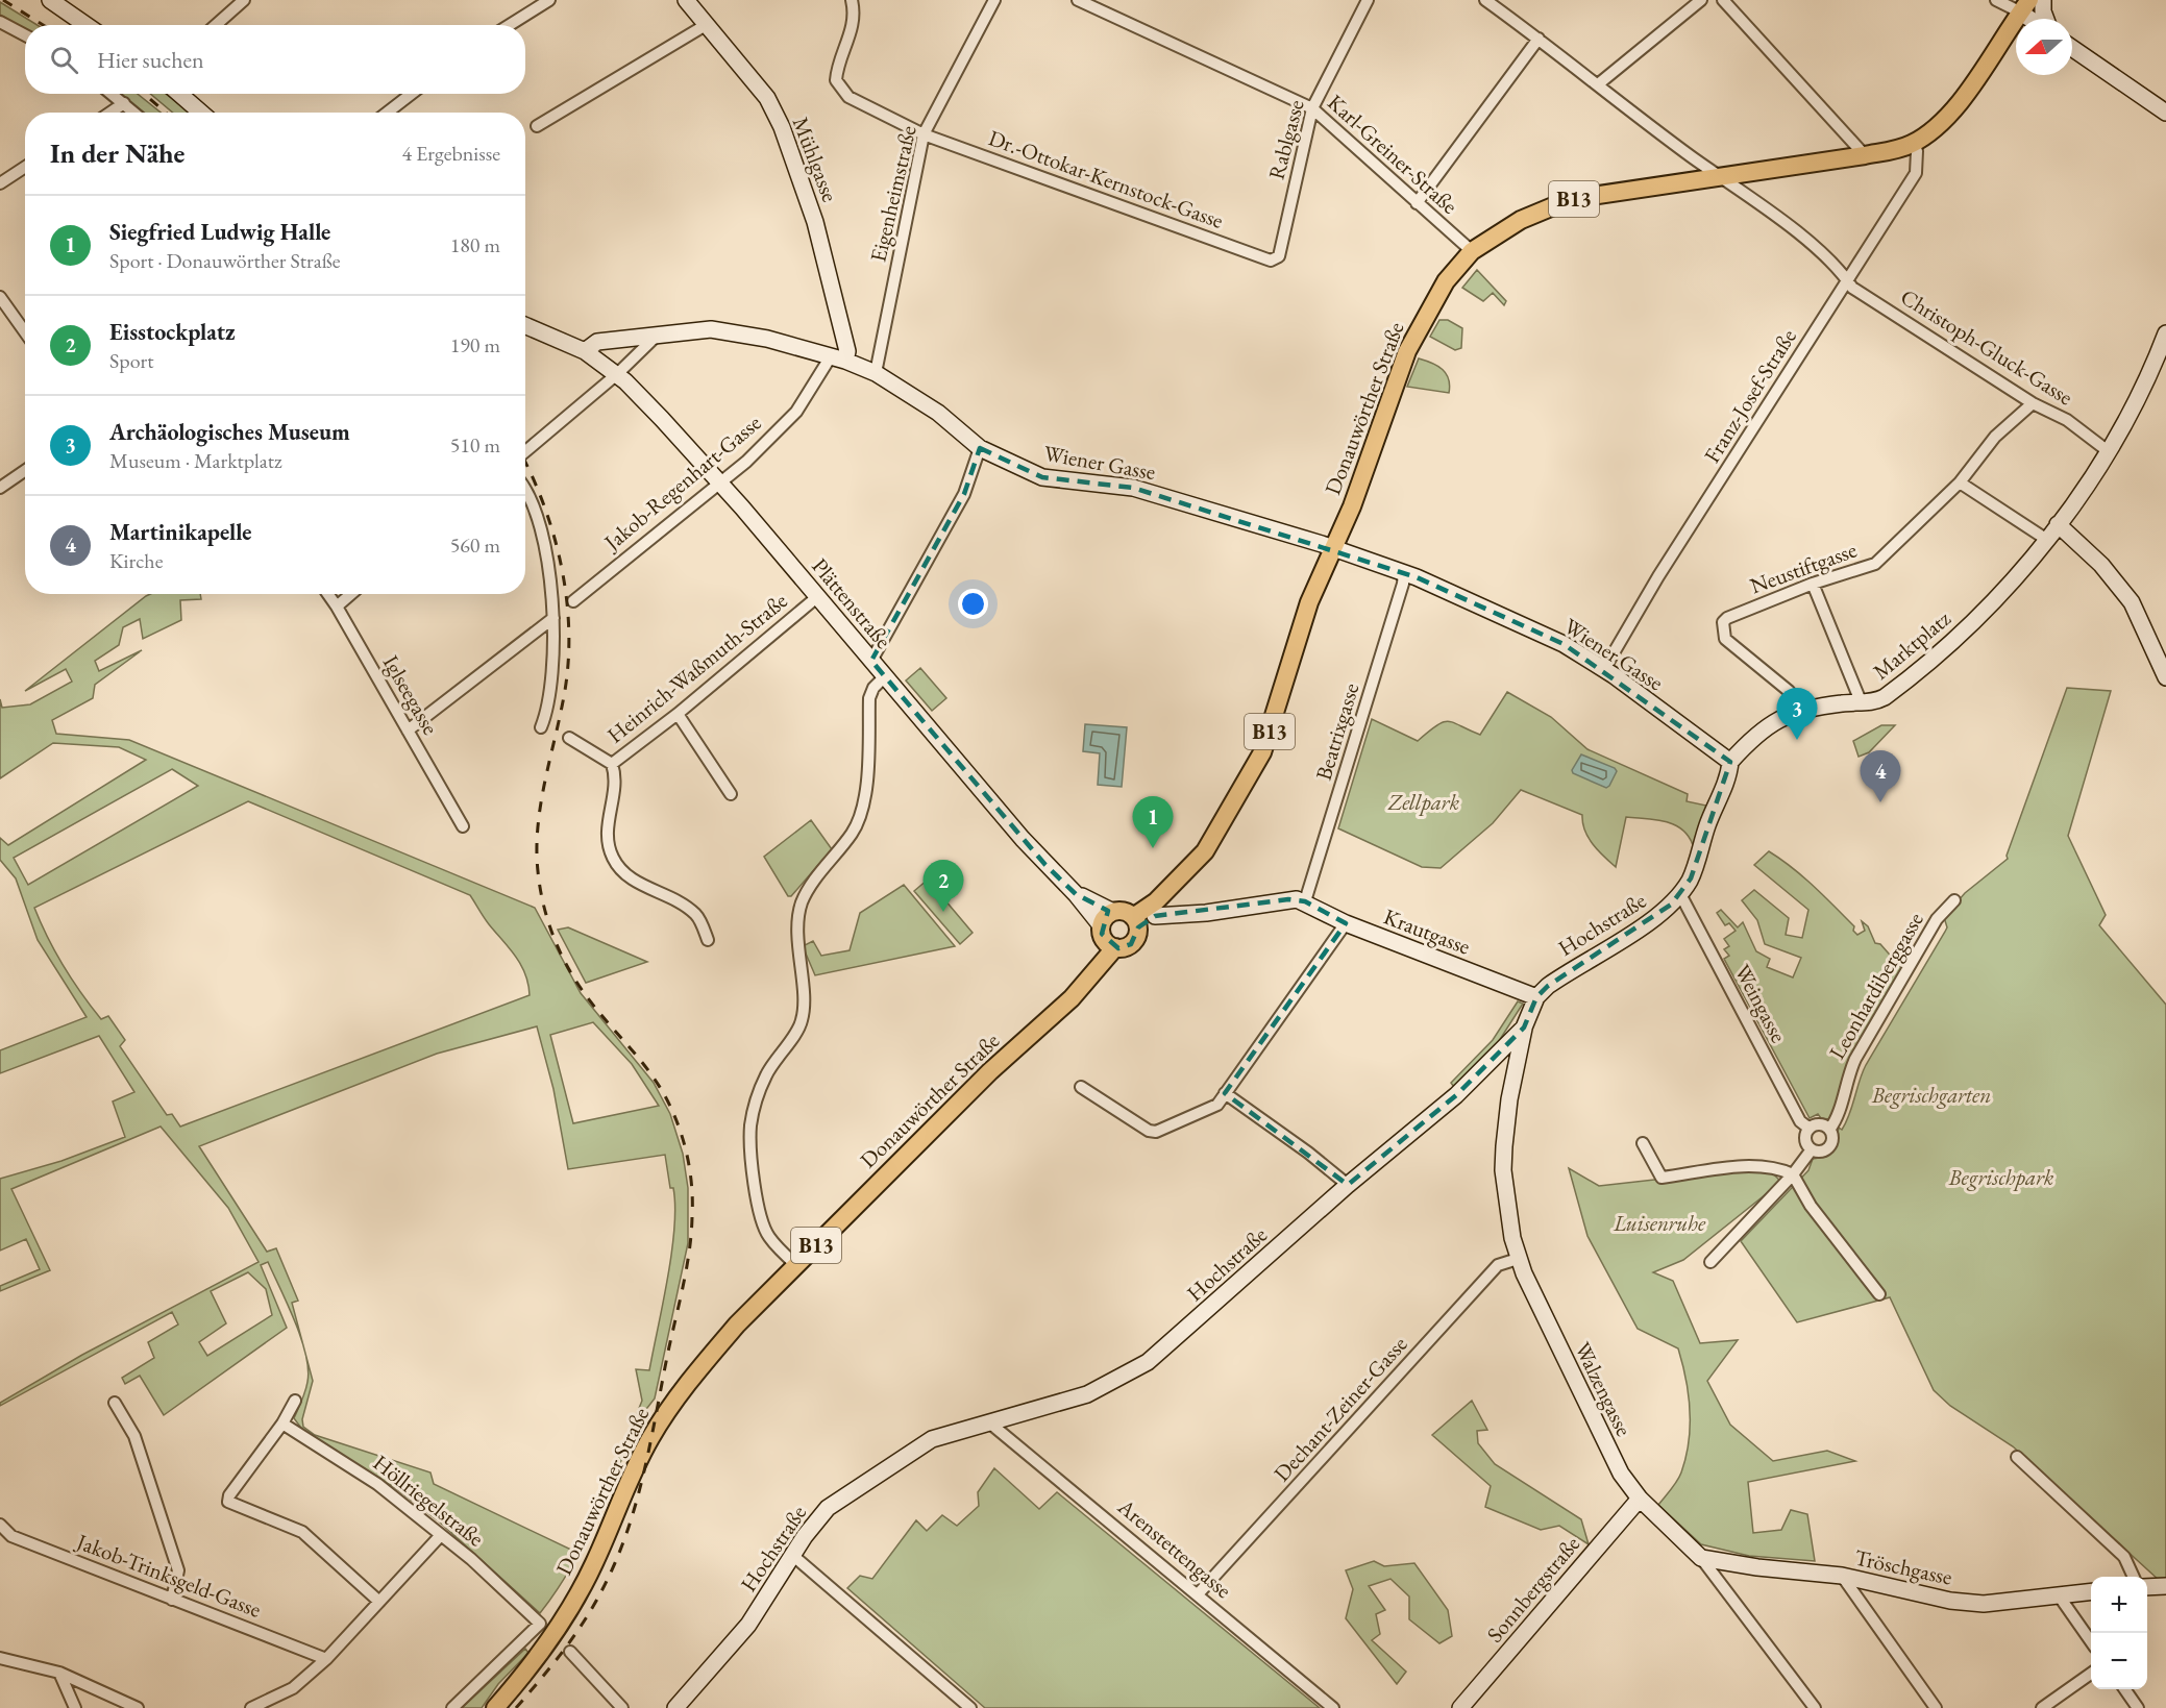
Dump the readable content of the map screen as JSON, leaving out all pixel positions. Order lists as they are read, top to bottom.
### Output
{
  "streets": {
    "main road": [
      "Mühlgasse",
      "B13",
      "Donauwörther Straße",
      "Wiener Gasse",
      "Plättenstraße",
      "Marktplatz",
      "Hochstraße",
      "Krautgasse",
      "Walzengasse",
      "Tröschgasse",
      "Sonnbergstraße"
    ],
    "street": [
      "Rablgasse",
      "Karl-Greiner-Straße",
      "Dr.-Ottokar-Kernstock-Gasse",
      "Eigenheimstraße",
      "Christoph-Gluck-Gasse",
      "Franz-Josef-Straße",
      "Jakob-Regenhart-Gasse",
      "Neustiftgasse",
      "Heinrich-Waßmuth-Straße",
      "Iglseegasse",
      "Beatrixgasse",
      "Leonhardiberggasse",
      "Weingasse",
      "Dechant-Zeiner-Gasse",
      "Höllriegelstraße",
      "Arenstettengasse",
      "Jakob-Trinksgeld-Gasse"
    ]
  },
  "crossings": [
    ["Rablgasse", "Karl-Greiner-Straße"],
    ["Rablgasse", "Dr.-Ottokar-Kernstock-Gasse"],
    ["Karl-Greiner-Straße", "Donauwörther Straße"],
    ["Mühlgasse", "Wiener Gasse"],
    ["Mühlgasse", "Jakob-Regenhart-Gasse"],
    ["Dr.-Ottokar-Kernstock-Gasse", "Eigenheimstraße"],
    ["Eigenheimstraße", "Wiener Gasse"],
    ["B13", "Donauwörther Straße"],
    ["B13", "Plättenstraße"],
    ["Christoph-Gluck-Gasse", "Franz-Josef-Straße"],
    ["Christoph-Gluck-Gasse", "Donauwörther Straße"],
    ["Christoph-Gluck-Gasse", "Neustiftgasse"],
    ["Christoph-Gluck-Gasse", "Marktplatz"],
    ["Franz-Josef-Straße", "Donauwörther Straße"],
    ["Franz-Josef-Straße", "Wiener Gasse"],
    ["Donauwörther Straße", "Wiener Gasse"],
    ["Donauwörther Straße", "Plättenstraße"],
    ["Wiener Gasse", "Jakob-Regenhart-Gasse"],
    ["Wiener Gasse", "Plättenstraße"],
    ["Wiener Gasse", "Marktplatz"],
    ["Wiener Gasse", "Beatrixgasse"],
    ["Wiener Gasse", "Hochstraße"],
    ["Jakob-Regenhart-Gasse", "Plättenstraße"],
    ["Neustiftgasse", "Marktplatz"],
    ["Plättenstraße", "Heinrich-Waßmuth-Straße"],
    ["Marktplatz", "Hochstraße"],
    ["Beatrixgasse", "Krautgasse"],
    ["Hochstraße", "Krautgasse"],
    ["Hochstraße", "Weingasse"],
    ["Hochstraße", "Walzengasse"],
    ["Hochstraße", "Arenstettengasse"],
    ["Leonhardiberggasse", "Weingasse"],
    ["Walzengasse", "Dechant-Zeiner-Gasse"],
    ["Walzengasse", "Tröschgasse"],
    ["Walzengasse", "Sonnbergstraße"],
    ["Dechant-Zeiner-Gasse", "Arenstettengasse"]
  ],
  "parks": [
    "Zellpark",
    "Begrischgarten",
    "Begrischpark",
    "Luisenruhe"
  ],
  "north": "left",
  "page": {
    "search": "Hier suchen",
    "heading": ["In der Nähe", "4 Ergebnisse"],
    "list": [
      {
        "mark": "1",
        "name": "Siegfried Ludwig Halle",
        "note": "Sport · Donauwörther Straße",
        "value": "180 m"
      },
      {
        "mark": "2",
        "name": "Eisstockplatz",
        "note": "Sport",
        "value": "190 m"
      },
      {
        "mark": "3",
        "name": "Archäologisches Museum",
        "note": "Museum · Marktplatz",
        "value": "510 m"
      },
      {
        "mark": "4",
        "name": "Martinikapelle",
        "note": "Kirche",
        "value": "560 m"
      }
    ],
    "pins": [
      "3",
      "4",
      "1",
      "2"
    ],
    "map_buttons": ["+", "−"]
  }
}
